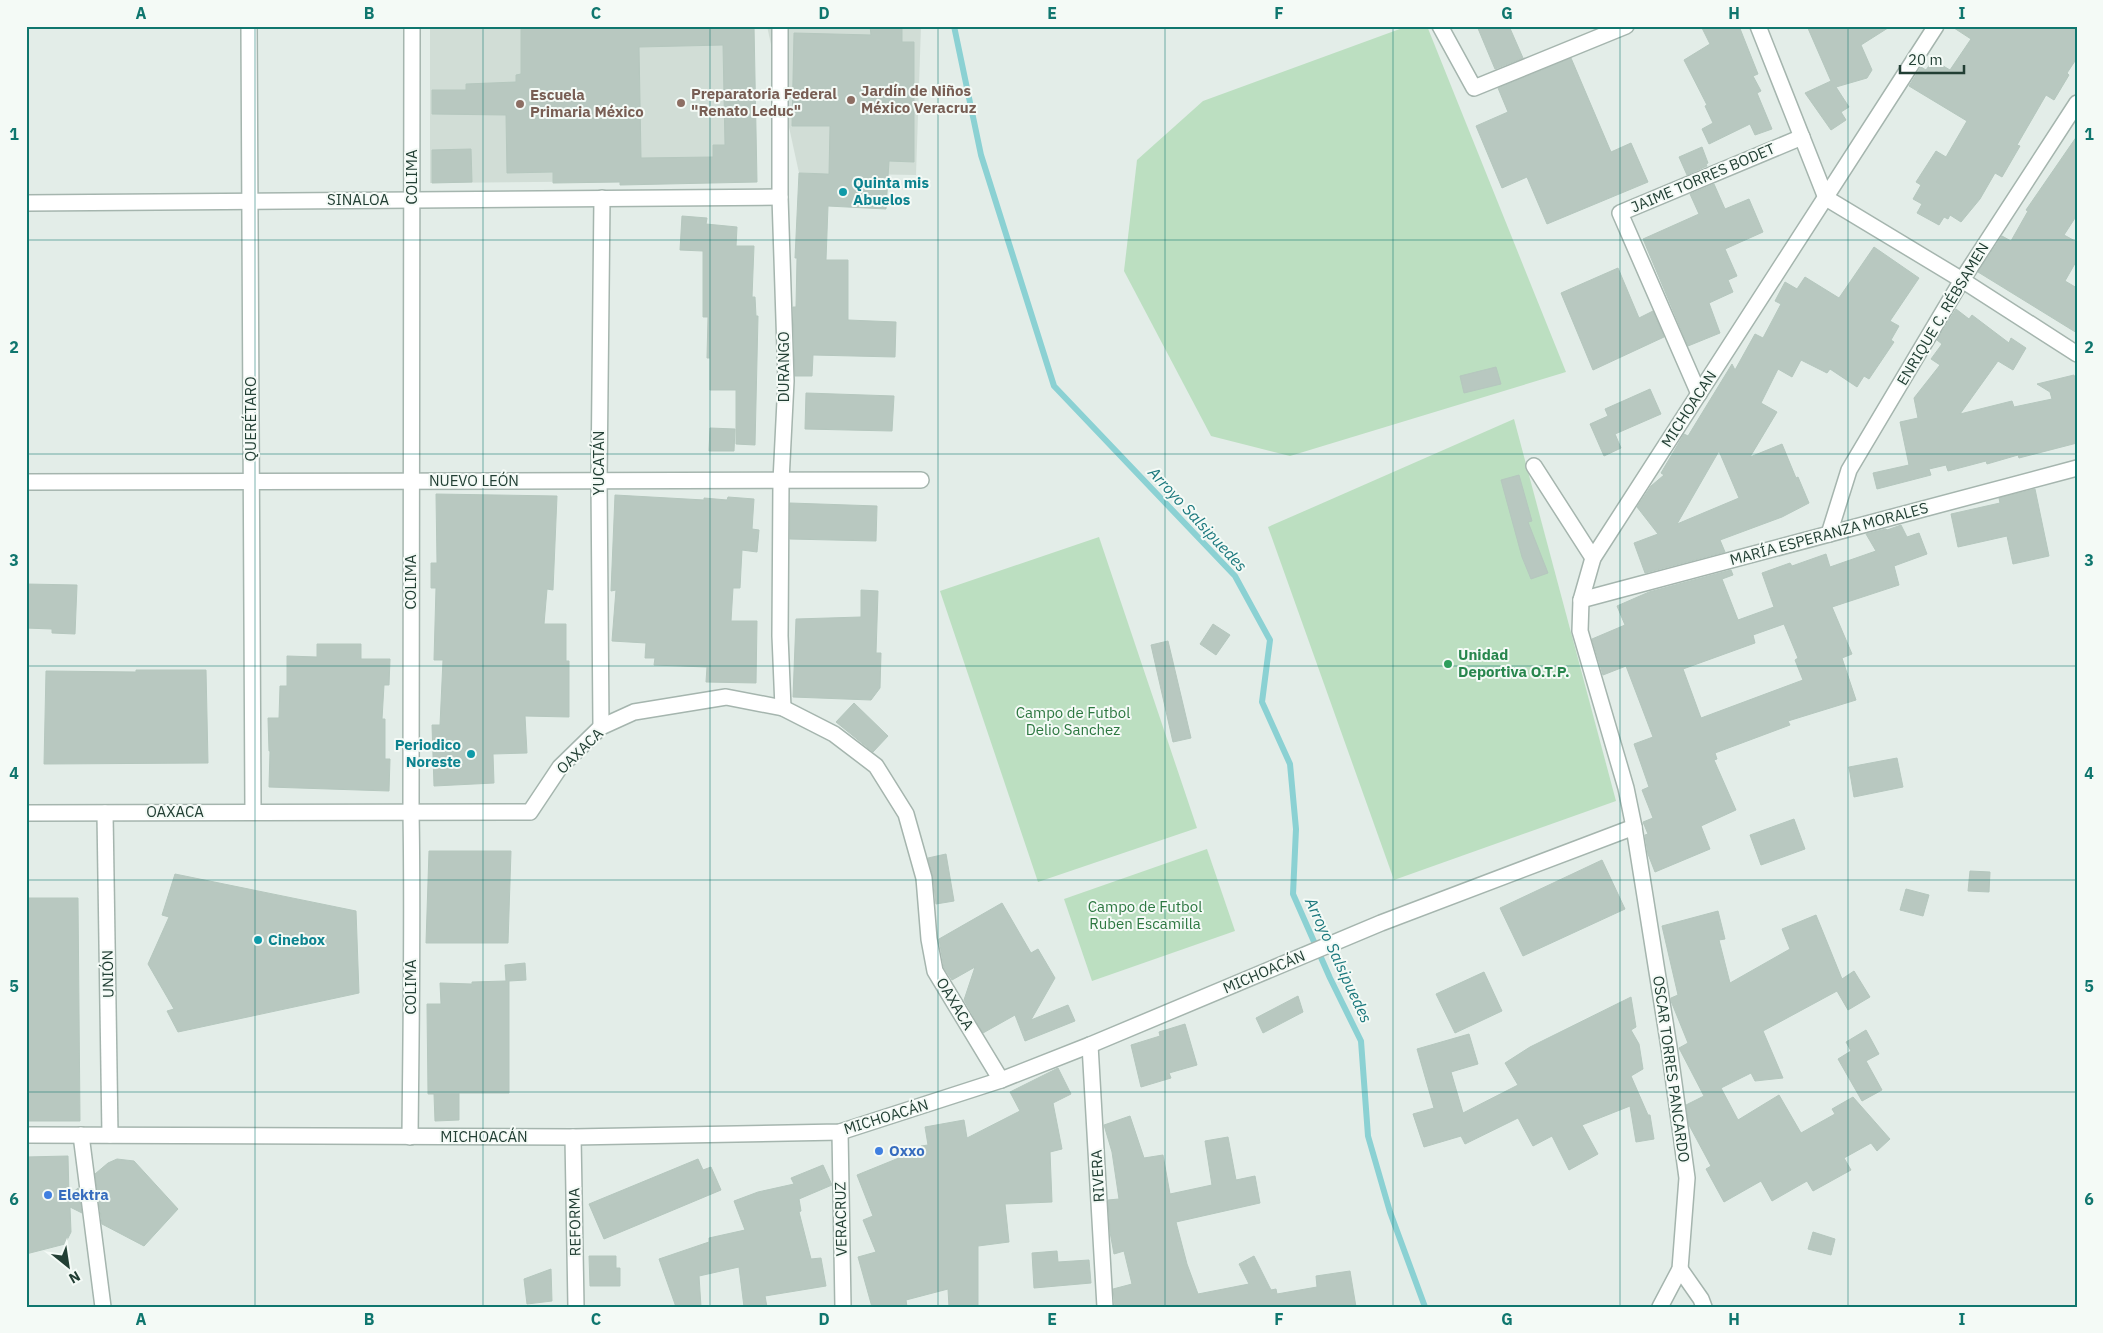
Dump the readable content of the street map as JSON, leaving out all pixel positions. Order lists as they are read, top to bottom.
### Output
{
  "streets": {
    "street": [
      "COLIMA",
      "JAIME TORRES BODET",
      "SINALOA",
      "ENRIQUE C. RÉBSAMEN",
      "DURANGO",
      "MICHOACAN",
      "QUERÉTARO",
      "YUCATÁN",
      "NUEVO LEÓN",
      "MARÍA ESPERANZA MORALES",
      "OAXACA",
      "MICHOACÁN",
      "UNIÓN",
      "OSCAR TORRES PANCARDO",
      "RIVERA",
      "VERACRUZ",
      "REFORMA"
    ]
  },
  "crossings": [
    ["COLIMA", "SINALOA"],
    ["COLIMA", "NUEVO LEÓN"],
    ["COLIMA", "OAXACA"],
    ["COLIMA", "MICHOACÁN"],
    ["JAIME TORRES BODET", "MICHOACAN"],
    ["SINALOA", "DURANGO"],
    ["SINALOA", "QUERÉTARO"],
    ["SINALOA", "YUCATÁN"],
    ["ENRIQUE C. RÉBSAMEN", "MARÍA ESPERANZA MORALES"],
    ["DURANGO", "NUEVO LEÓN"],
    ["DURANGO", "OAXACA"],
    ["MICHOACAN", "MARÍA ESPERANZA MORALES"],
    ["MICHOACAN", "MICHOACÁN"],
    ["MICHOACAN", "OSCAR TORRES PANCARDO"],
    ["QUERÉTARO", "NUEVO LEÓN"],
    ["QUERÉTARO", "OAXACA"],
    ["YUCATÁN", "NUEVO LEÓN"],
    ["YUCATÁN", "OAXACA"],
    ["OAXACA", "MICHOACÁN"],
    ["OAXACA", "UNIÓN"],
    ["MICHOACÁN", "UNIÓN"],
    ["MICHOACÁN", "OSCAR TORRES PANCARDO"],
    ["MICHOACÁN", "RIVERA"],
    ["MICHOACÁN", "VERACRUZ"],
    ["MICHOACÁN", "REFORMA"]
  ],
  "water": ["Arroyo Salsipuedes"],
  "parks": ["Campo de Futbol Delio Sanchez", "Campo de Futbol Ruben Escamilla"],
  "places": [
    "Jardín de Niños México Veracruz",
    "Preparatoria Federal \"Renato Leduc\"",
    "Escuela Primaria México",
    "Quinta mis Abuelos",
    "Unidad Deportiva O.T.P.",
    "Periodico Noreste",
    "Cinebox",
    "Oxxo",
    "Elektra"
  ],
  "scale_bar": "20 m",
  "north": "bottom right",
  "grid": {
    "columns": [
      "A",
      "B",
      "C",
      "D",
      "E",
      "F",
      "G",
      "H",
      "I"
    ],
    "rows": [
      "1",
      "2",
      "3",
      "4",
      "5",
      "6"
    ]
  }
}
